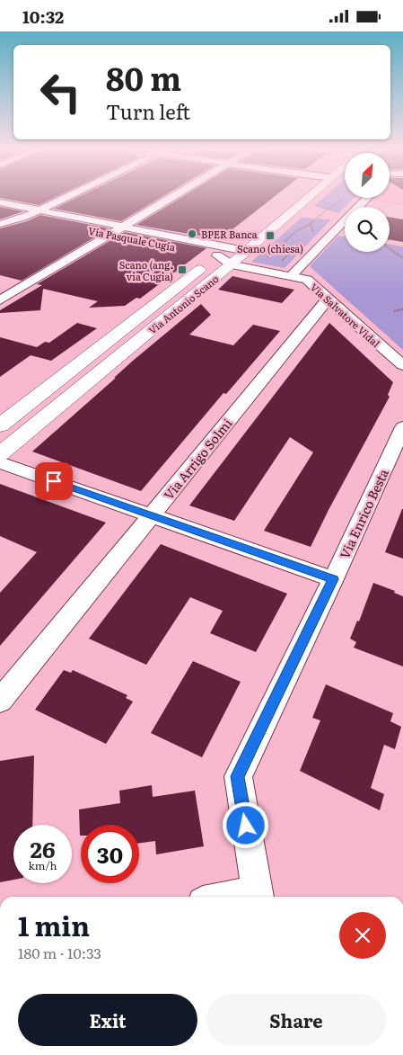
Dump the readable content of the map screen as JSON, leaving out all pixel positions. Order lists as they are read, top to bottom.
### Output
{
  "streets": {
    "street": [
      "Via Pasquale Cugia",
      "Via Antonio Scano",
      "Via Salvatore Vidal",
      "Via Arrigo Solmi",
      "Via Enrico Besta"
    ]
  },
  "crossings": [
    ["Via Pasquale Cugia", "Via Antonio Scano"],
    ["Via Pasquale Cugia", "Via Salvatore Vidal"],
    ["Via Antonio Scano", "Via Salvatore Vidal"],
    ["Via Salvatore Vidal", "Via Arrigo Solmi"]
  ],
  "places": {
    "other": ["BPER Banca"],
    "transit": ["Scano (chiesa)", "Scano (ang. via Cugia)"]
  },
  "north": "top right",
  "page": {
    "status": "10:32",
    "turn": ["80 m", "Turn left"],
    "speed": "26 km/h",
    "limit": "30",
    "heading": ["1 min", "180 m · 10:33"],
    "buttons": ["Exit", "Share"]
  }
}
